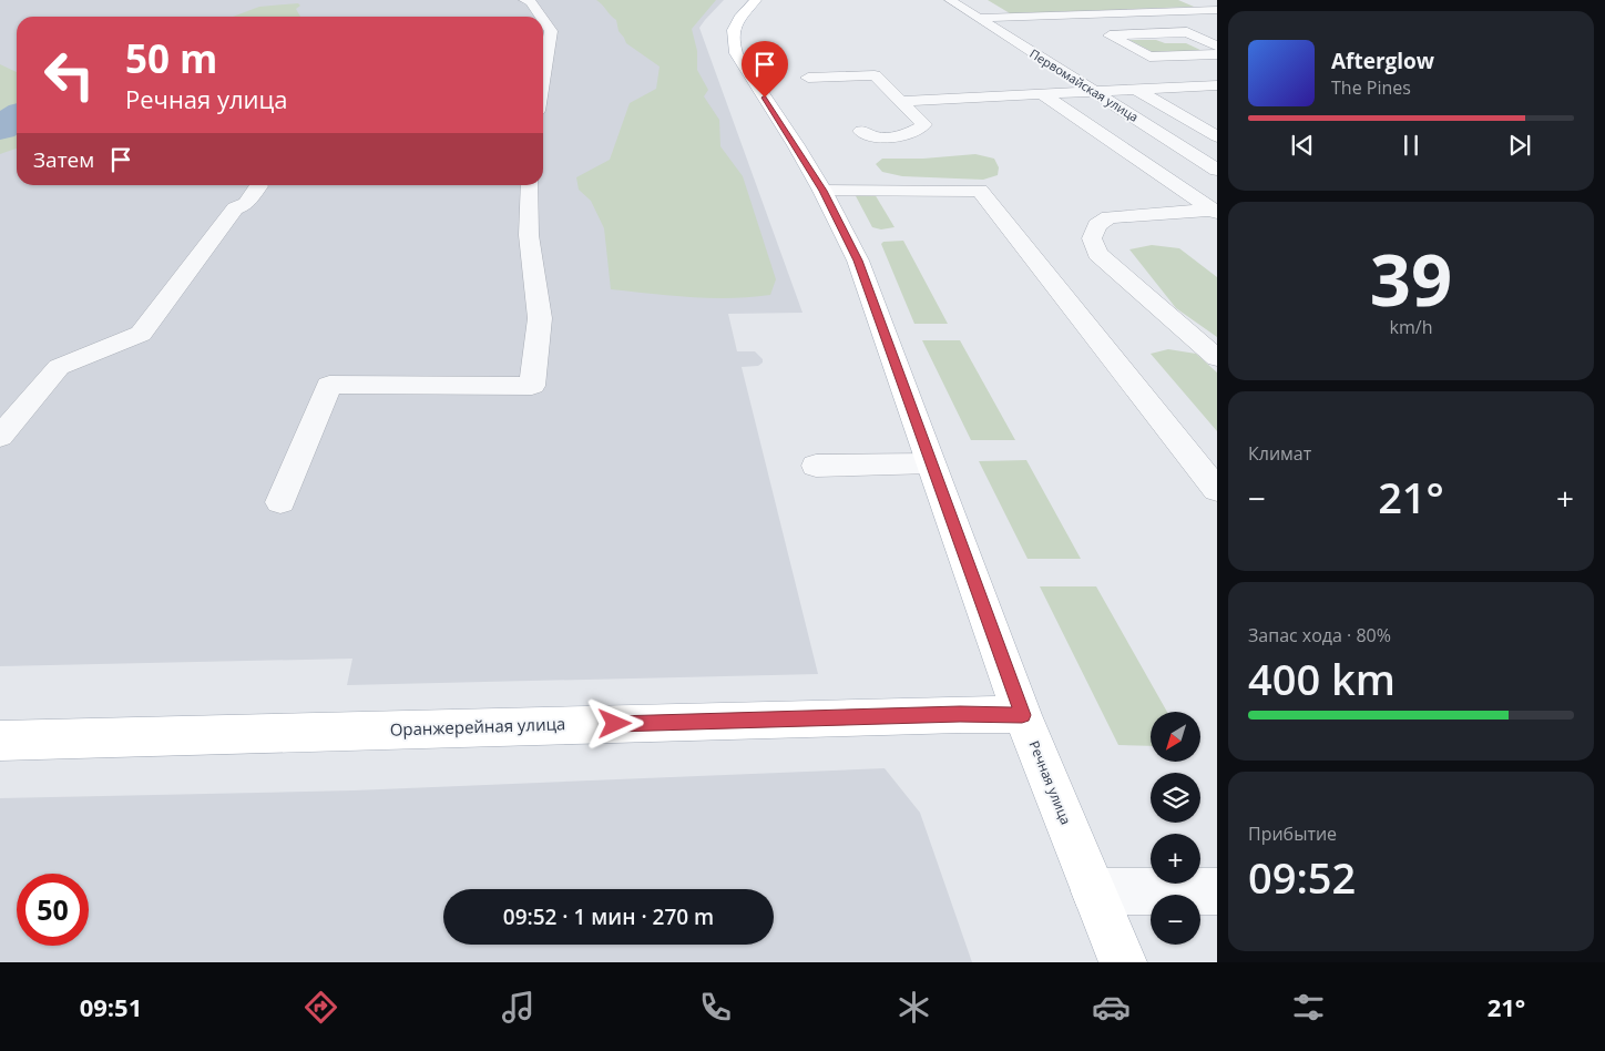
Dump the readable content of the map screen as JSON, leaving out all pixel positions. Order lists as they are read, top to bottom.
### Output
{
  "streets": {
    "main road": ["Оранжерейная улица", "Речная улица"],
    "street": ["Первомайская улица"]
  },
  "crossings": [
    ["Оранжерейная улица", "Речная улица"]
  ],
  "north": "bottom left",
  "page": {
    "turn": ["50 m", "Речная улица"],
    "song": ["Afterglow", "The Pines"],
    "then": "Затем",
    "tile": [
      ["39", "km/h"],
      "Климат",
      ["Запас хода · 80%", "400 km"],
      ["Прибытие", "09:52"]
    ],
    "heat": ["−", "21°", "+"],
    "map_buttons": ["+", "−"],
    "limit": "50",
    "trip": "09:52 · 1 мин · 270 m",
    "tabs": ["09:51", "21°"]
  }
}
